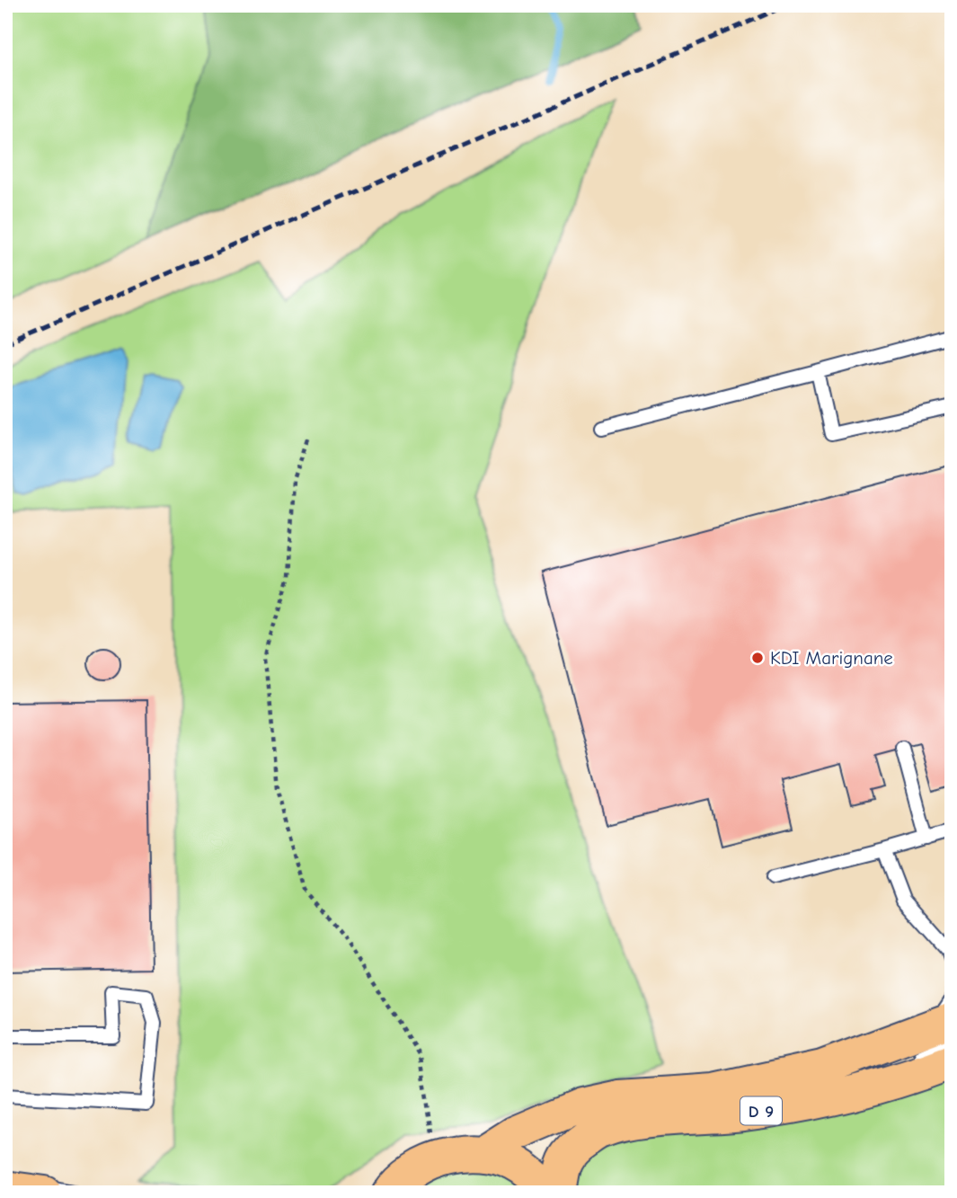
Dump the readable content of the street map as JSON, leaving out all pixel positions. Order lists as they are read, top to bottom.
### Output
{
  "streets": {
    "main road": ["D 9"]
  },
  "places": ["KDI Marignane"]
}
